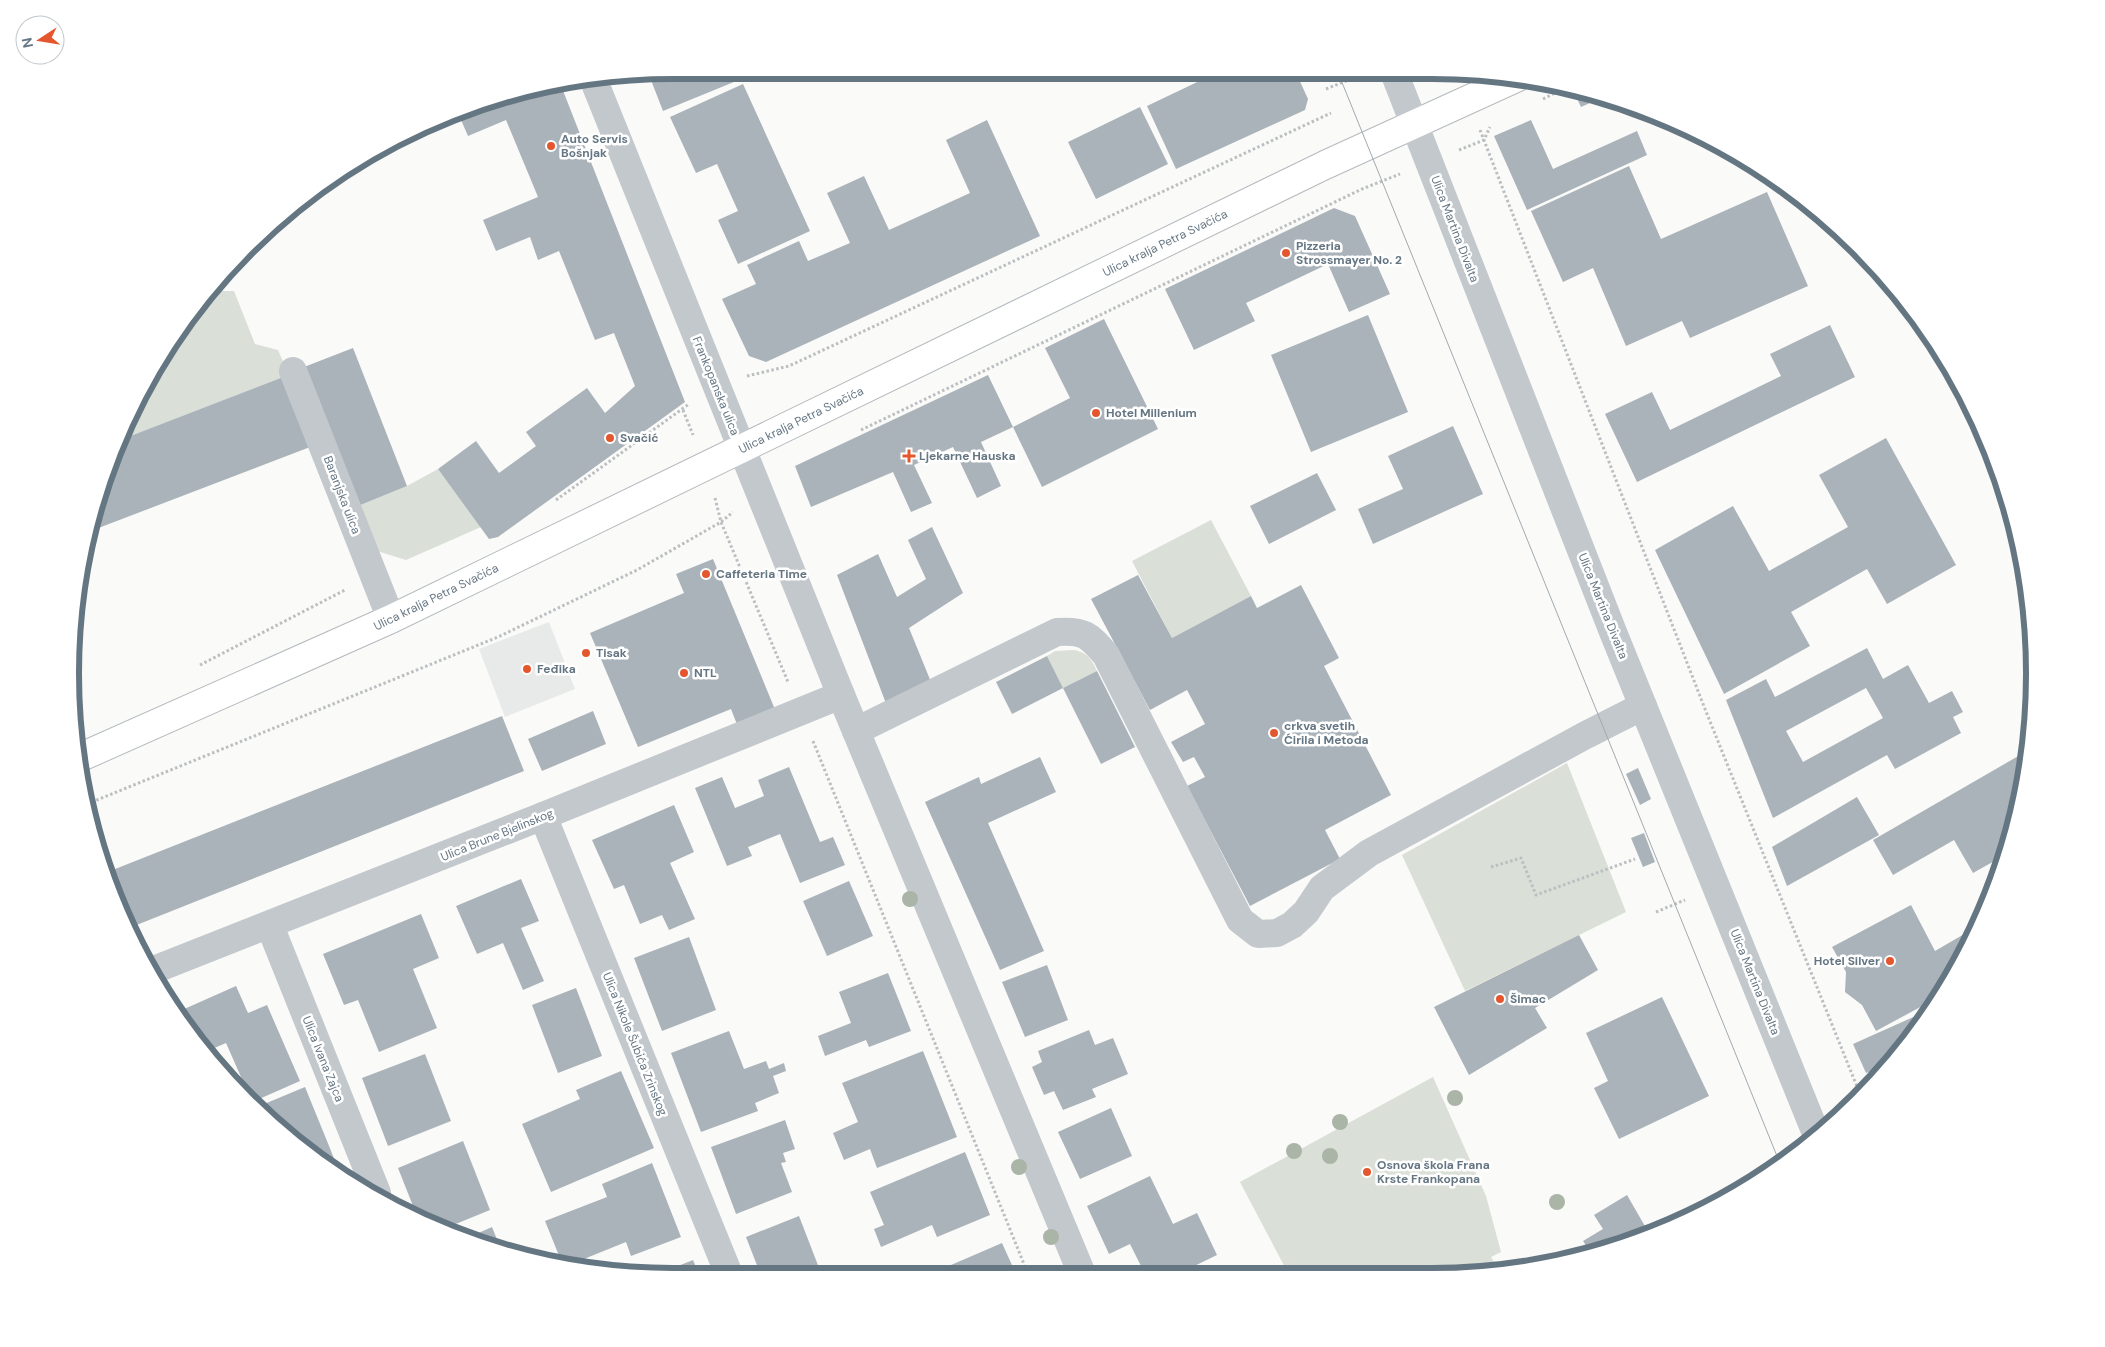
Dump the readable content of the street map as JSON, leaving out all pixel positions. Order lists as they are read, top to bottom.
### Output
{
  "streets": {
    "main road": ["Ulica kralja Petra Svačića"],
    "street": [
      "Ulica Martina Divalta",
      "Frankopanska ulica",
      "Baranjska ulica",
      "Ulica Brune Bjelinskog",
      "Ulica Nikole Šubića Zrinskog",
      "Ulica Ivana Zajca"
    ]
  },
  "crossings": [
    ["Ulica Martina Divalta", "Ulica kralja Petra Svačića"],
    ["Ulica kralja Petra Svačića", "Frankopanska ulica"],
    ["Ulica kralja Petra Svačića", "Baranjska ulica"],
    ["Frankopanska ulica", "Ulica Brune Bjelinskog"],
    ["Ulica Brune Bjelinskog", "Ulica Nikole Šubića Zrinskog"],
    ["Ulica Brune Bjelinskog", "Ulica Ivana Zajca"]
  ],
  "places": {
    "other": [
      "Auto Servis Bošnjak",
      "Pizzeria Strossmayer No. 2",
      "Hotel Millenium",
      "Svačić",
      "Caffeteria Time",
      "Tisak",
      "Feđika",
      "NTL",
      "crkva svetih Ćirila i Metoda",
      "Hotel Silver",
      "Šimac",
      "Osnova škola Frana Krste Frankopana"
    ],
    "health": ["Ljekarne Hauska"]
  },
  "north": "left"
}
